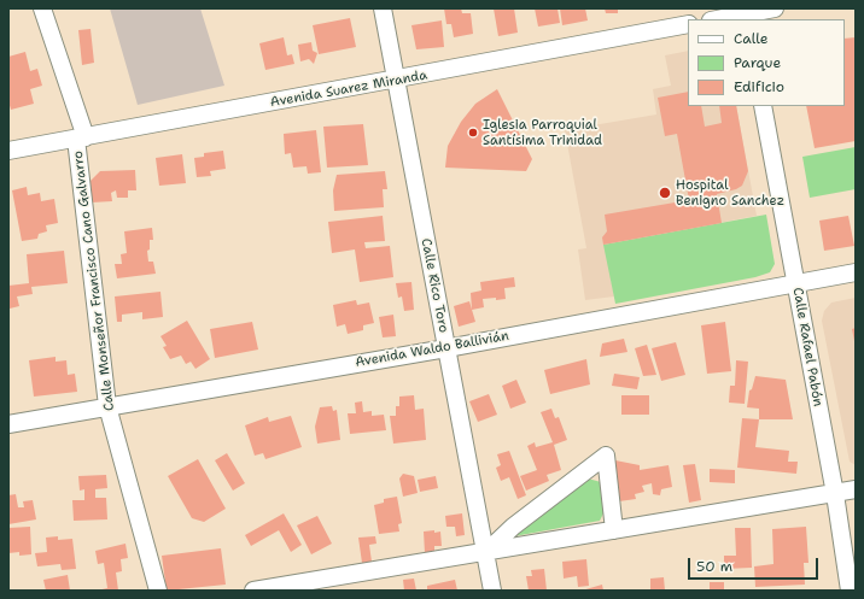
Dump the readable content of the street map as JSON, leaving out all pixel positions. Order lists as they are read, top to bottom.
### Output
{
  "streets": {
    "street": [
      "Avenida Suarez Miranda",
      "Calle Monseñor Francisco Cano Galvarro",
      "Calle Rico Toro",
      "Calle Rafael Pabón",
      "Avenida Waldo Ballivián"
    ]
  },
  "crossings": [
    ["Avenida Suarez Miranda", "Calle Monseñor Francisco Cano Galvarro"],
    ["Avenida Suarez Miranda", "Calle Rico Toro"],
    ["Calle Monseñor Francisco Cano Galvarro", "Avenida Waldo Ballivián"],
    ["Calle Rico Toro", "Avenida Waldo Ballivián"],
    ["Calle Rafael Pabón", "Avenida Waldo Ballivián"]
  ],
  "places": ["Iglesia Parroquial Santísima Trinidad", "Hospital Benigno Sanchez"],
  "legend": ["Calle", "Parque", "Edificio"],
  "scale_bar": "50 m"
}
